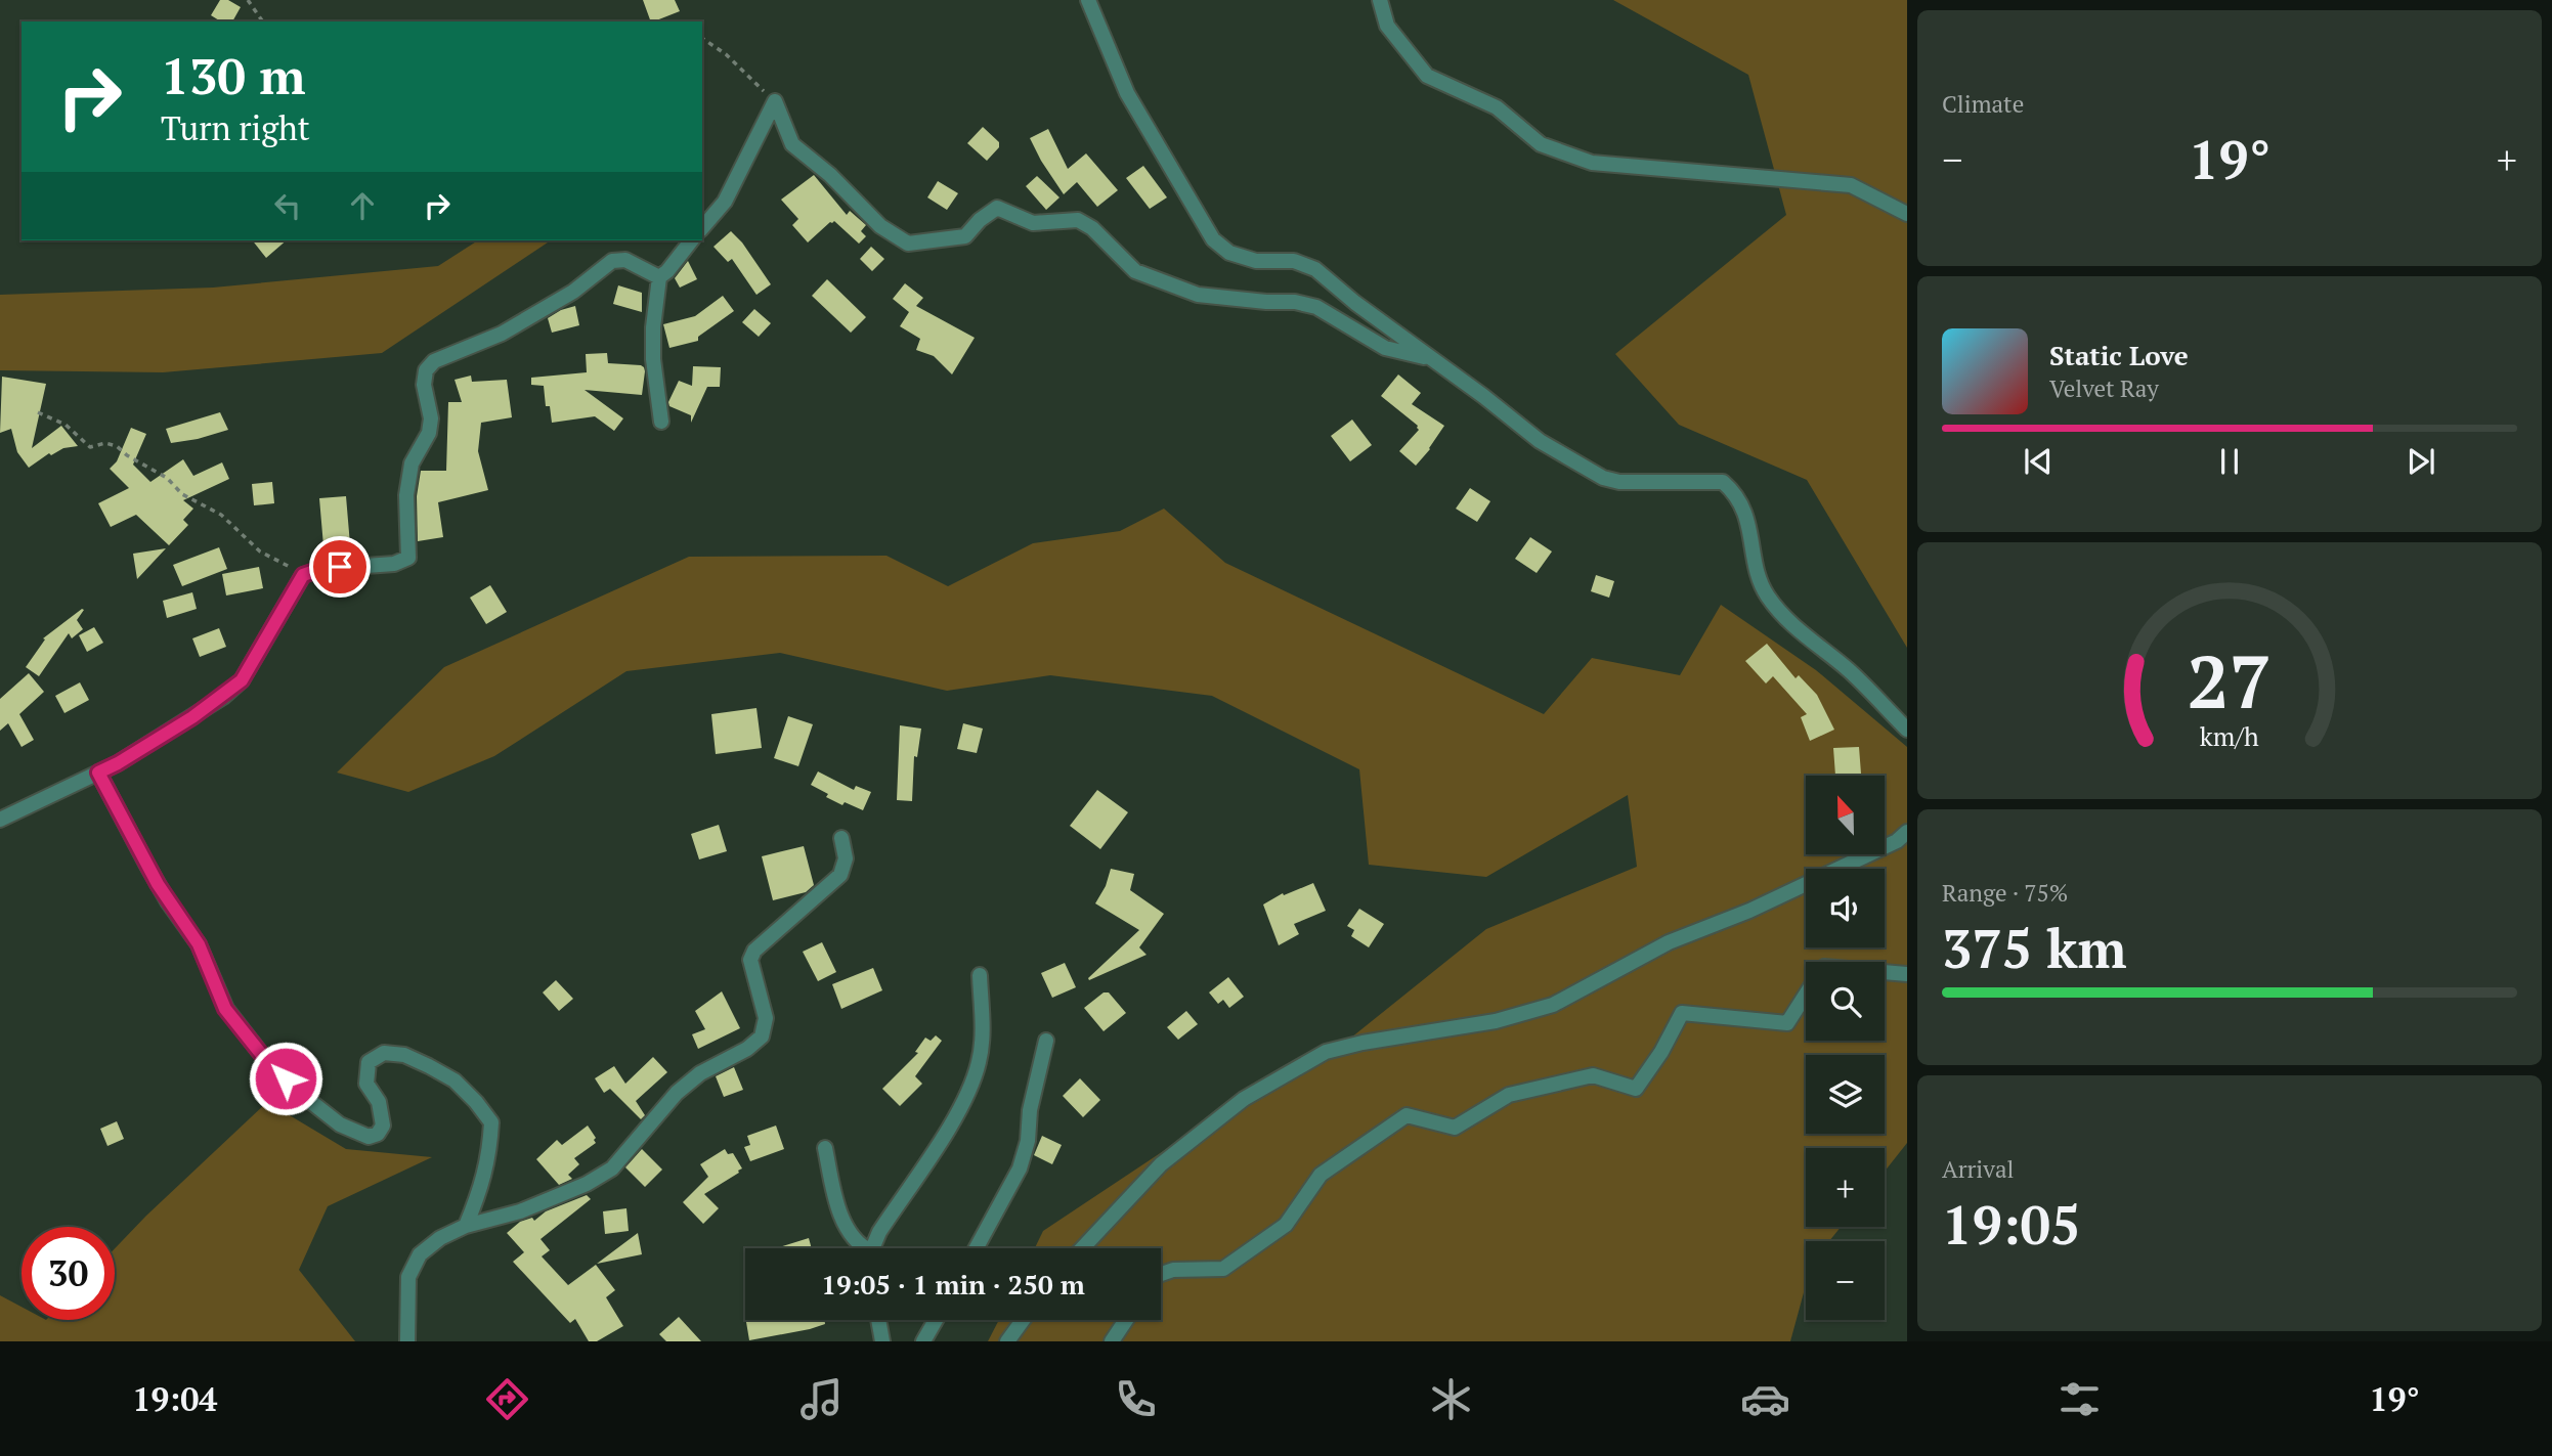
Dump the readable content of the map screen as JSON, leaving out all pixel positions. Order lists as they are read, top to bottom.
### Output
{
  "north": "top",
  "page": {
    "tile": [
      "Climate",
      ["Range · 75%", "375 km"],
      ["Arrival", "19:05"]
    ],
    "turn": ["130 m", "Turn right"],
    "heat": ["−", "19°", "+"],
    "song": ["Static Love", "Velvet Ray"],
    "map_buttons": ["+", "−"],
    "limit": "30",
    "trip": "19:05 · 1 min · 250 m",
    "tabs": ["19:04", "19°"],
    "gauge": ["27", "km/h"]
  }
}
